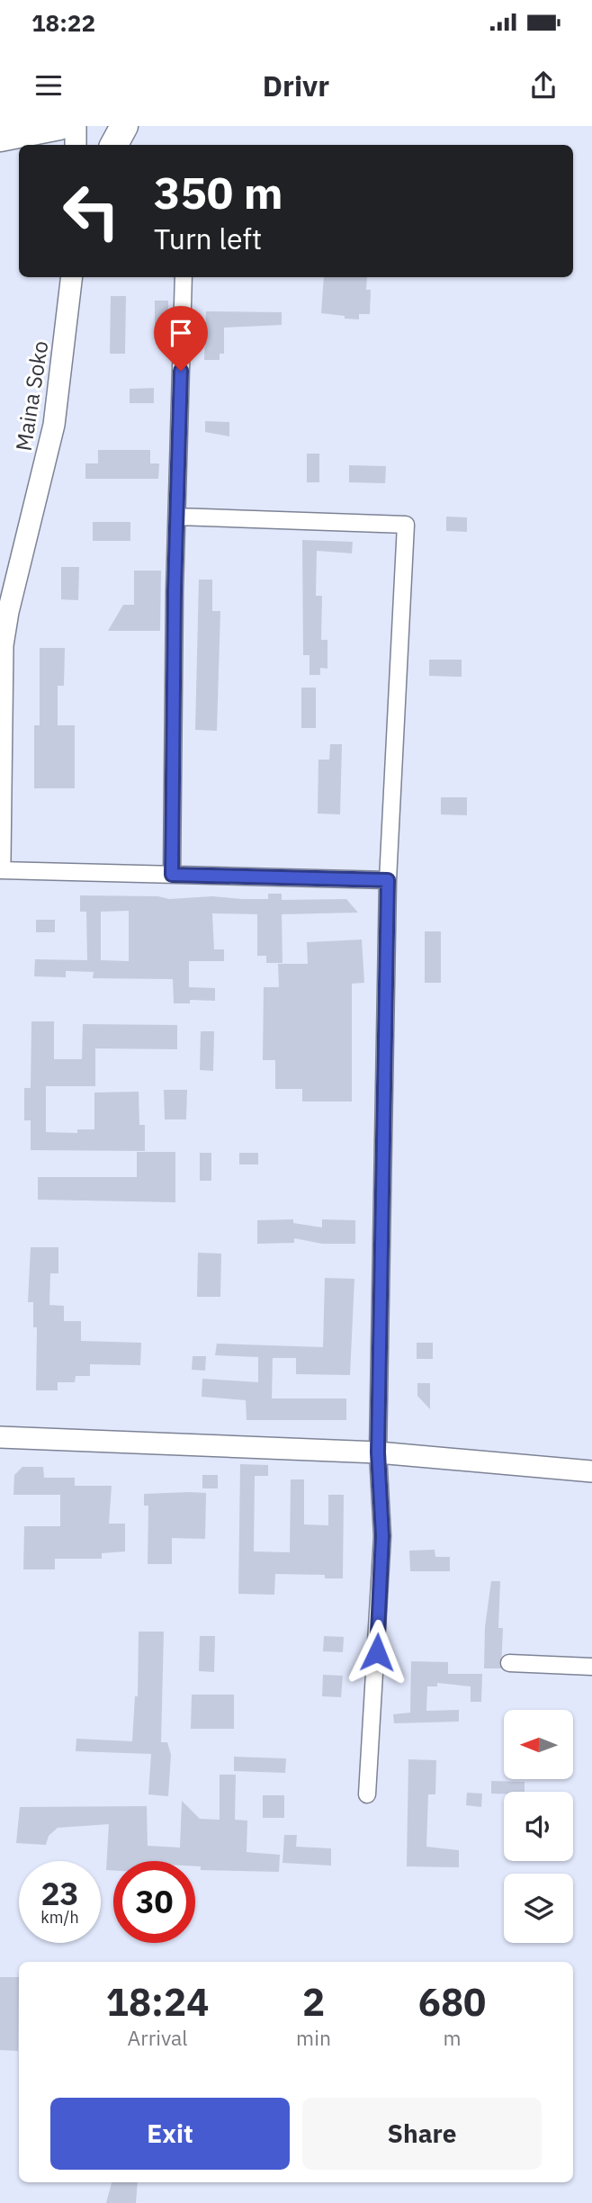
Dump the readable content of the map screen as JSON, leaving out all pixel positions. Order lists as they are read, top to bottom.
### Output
{
  "streets": {
    "street": ["Maina Soko"]
  },
  "north": "left",
  "page": {
    "status": "18:22",
    "header": "Drivr",
    "turn": ["350 m", "Turn left"],
    "speed": "23 km/h",
    "limit": "30",
    "eta": [
      "18:24",
      "Arrival",
      "2",
      "min",
      "680",
      "m"
    ],
    "buttons": ["Exit", "Share"]
  }
}
